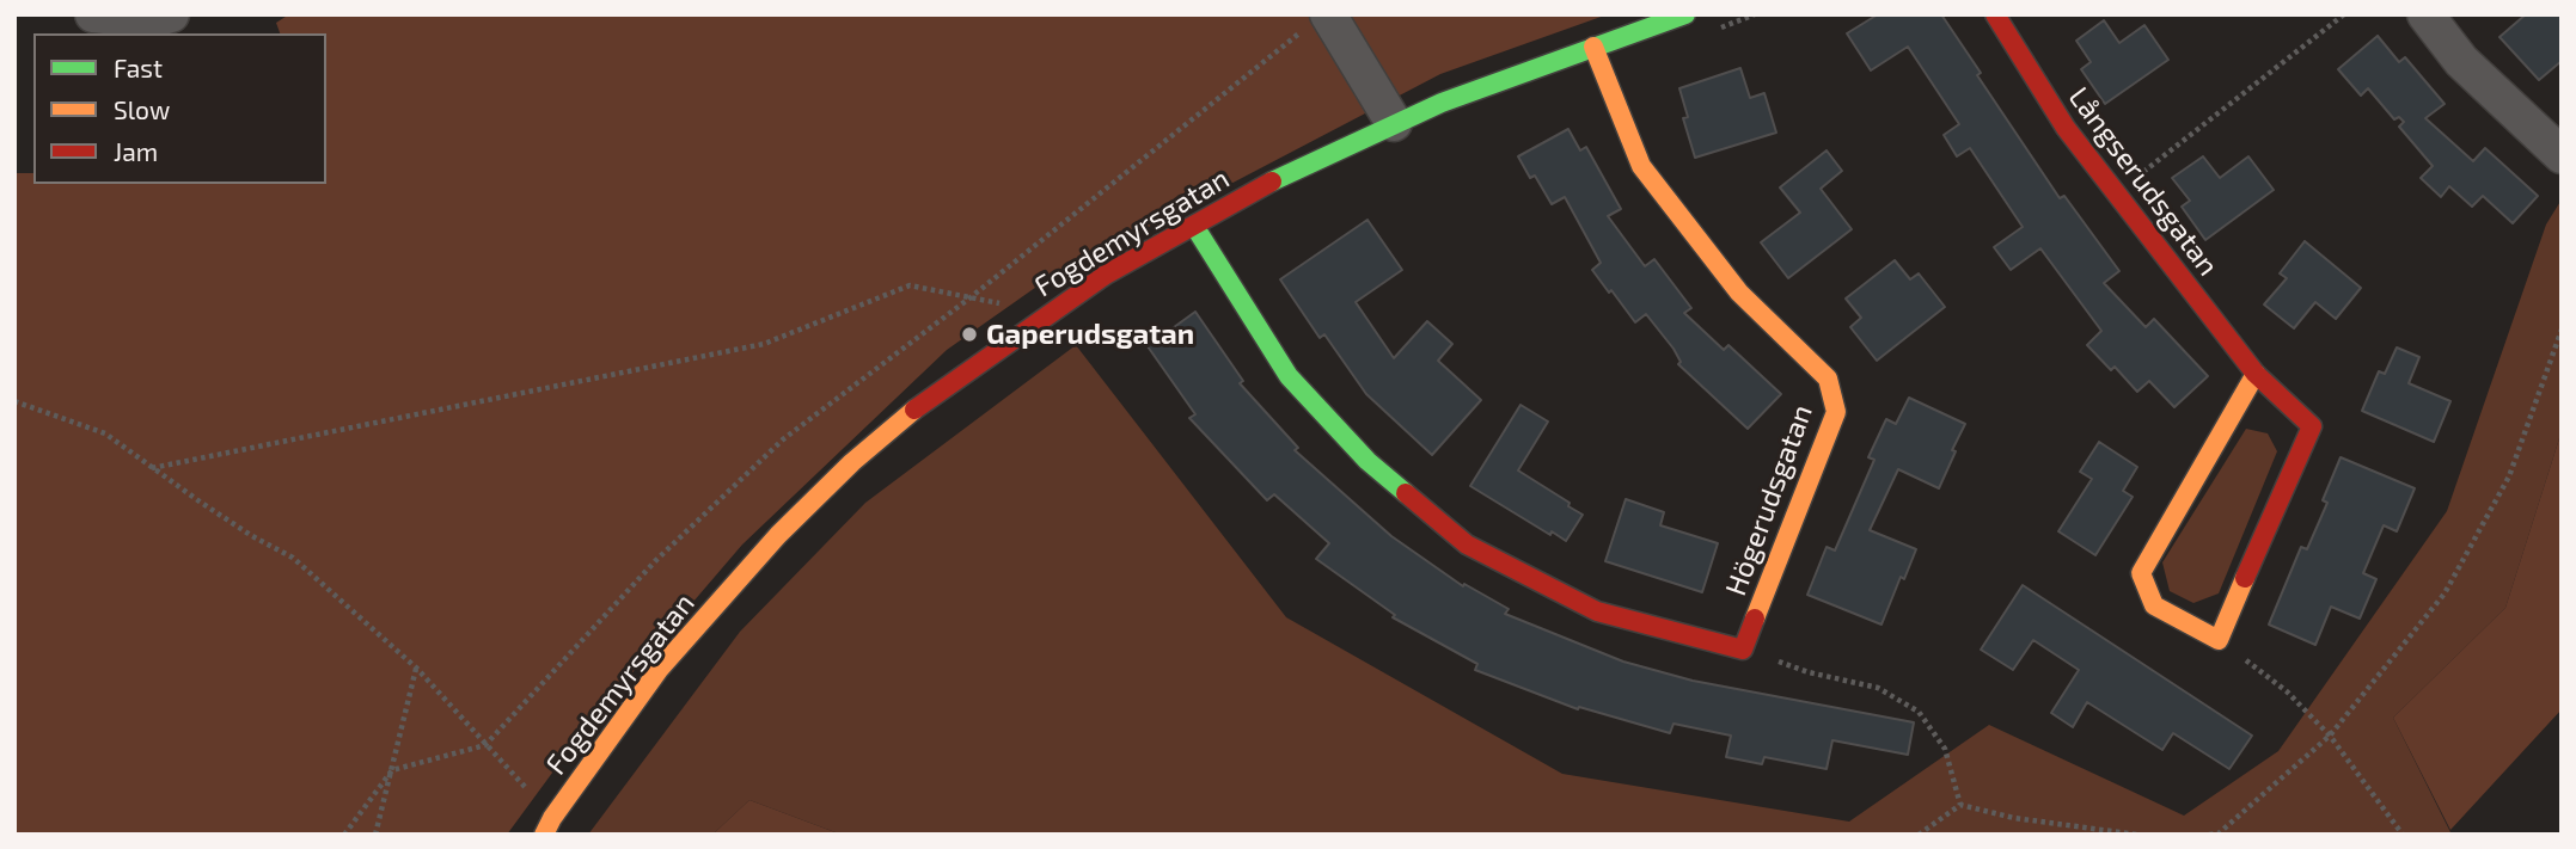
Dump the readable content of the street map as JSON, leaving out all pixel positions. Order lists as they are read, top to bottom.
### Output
{
  "streets": {
    "street": ["Långserudsgatan", "Fogdemyrsgatan", "Högerudsgatan"]
  },
  "crossings": [
    ["Fogdemyrsgatan", "Högerudsgatan"]
  ],
  "places": ["Gaperudsgatan"],
  "legend": ["Fast", "Slow", "Jam"]
}
